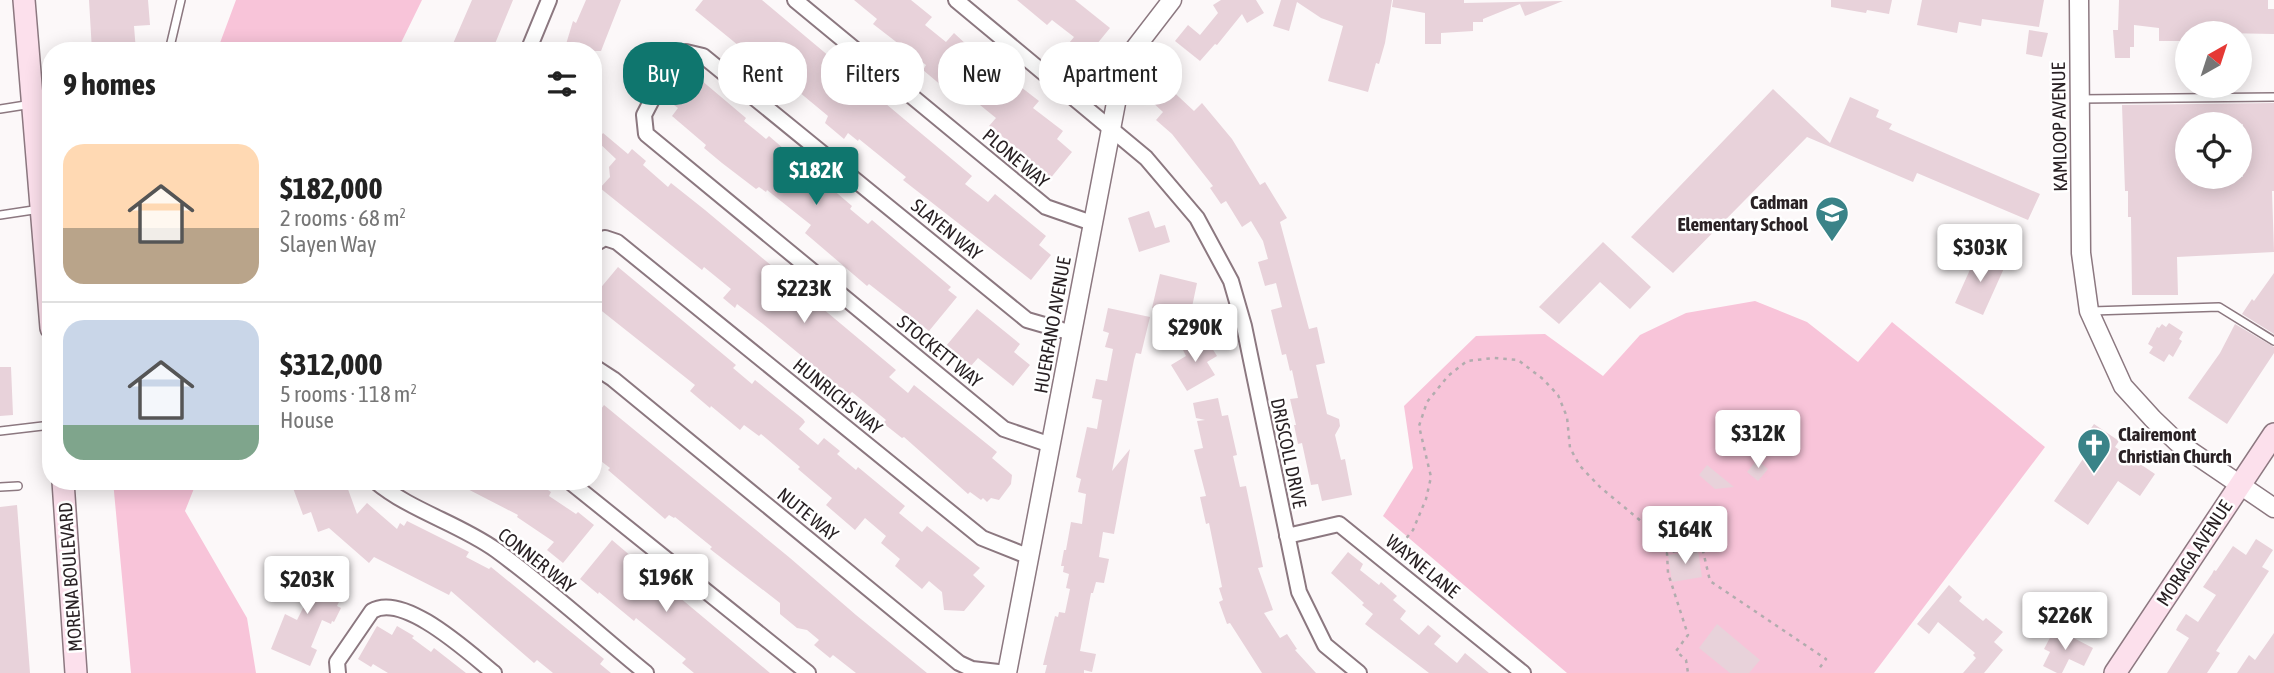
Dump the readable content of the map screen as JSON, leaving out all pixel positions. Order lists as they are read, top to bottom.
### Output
{
  "streets": {
    "main road": ["MORAGA AVENUE", "MORENA BOULEVARD"],
    "street": [
      "KAMLOOP AVENUE",
      "PLONE WAY",
      "SLAYEN WAY",
      "HUERFANO AVENUE",
      "STOCKETT WAY",
      "HUNRICHS WAY",
      "DRISCOLL DRIVE",
      "NUTE WAY",
      "CONNER WAY",
      "WAYNE LANE"
    ]
  },
  "crossings": [
    ["KAMLOOP AVENUE", "MORAGA AVENUE"],
    ["PLONE WAY", "HUERFANO AVENUE"],
    ["SLAYEN WAY", "HUERFANO AVENUE"],
    ["HUERFANO AVENUE", "STOCKETT WAY"],
    ["HUERFANO AVENUE", "HUNRICHS WAY"],
    ["HUERFANO AVENUE", "DRISCOLL DRIVE"],
    ["HUERFANO AVENUE", "NUTE WAY"],
    ["DRISCOLL DRIVE", "WAYNE LANE"]
  ],
  "places": {
    "school or university": ["Cadman Elementary School"],
    "church": ["Clairemont Christian Church"]
  },
  "north": "top right",
  "page": {
    "chip": [
      "Buy",
      "Rent",
      "Filters",
      "New",
      "Apartment"
    ],
    "heading": "9 homes",
    "list": [
      {
        "name": "$182,000",
        "note": "2 rooms · 68 m² · Slayen Way"
      },
      {
        "name": "$312,000",
        "note": "5 rooms · 118 m² · House"
      }
    ],
    "price": [
      "$182K",
      "$303K",
      "$223K",
      "$290K",
      "$312K",
      "$164K",
      "$196K",
      "$203K",
      "$226K"
    ]
  }
}
